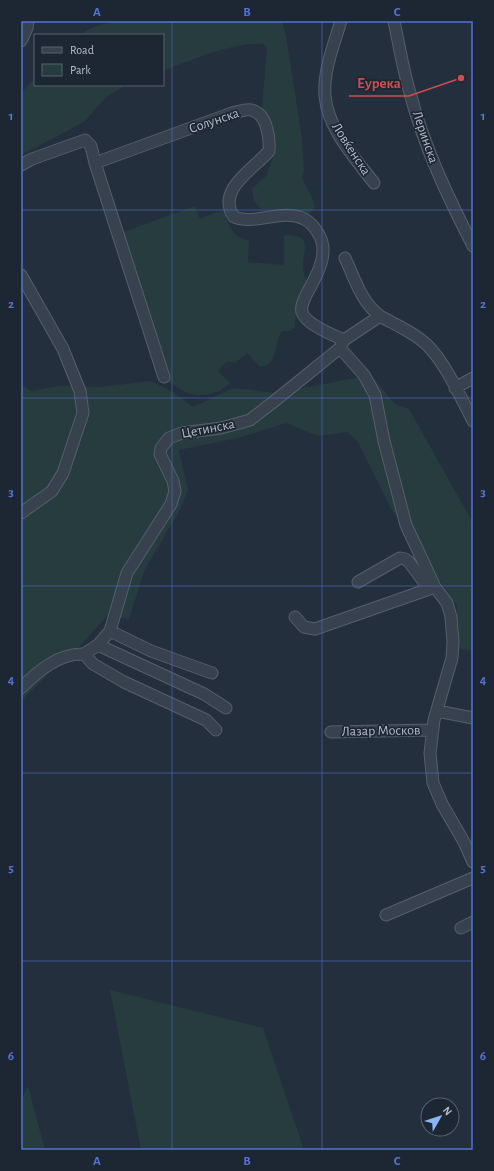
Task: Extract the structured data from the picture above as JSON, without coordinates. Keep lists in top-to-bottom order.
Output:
{
  "streets": {
    "street": [
      "Солунска",
      "Леринска",
      "Ловќенска",
      "Цетинска",
      "Лазар Москов"
    ]
  },
  "crossings": [
    ["Солунска", "Цетинска"]
  ],
  "places": ["Еурека"],
  "legend": ["Road", "Park"],
  "north": "top right",
  "grid": {
    "columns": ["A", "B", "C"],
    "rows": [
      "1",
      "2",
      "3",
      "4",
      "5",
      "6"
    ]
  }
}
